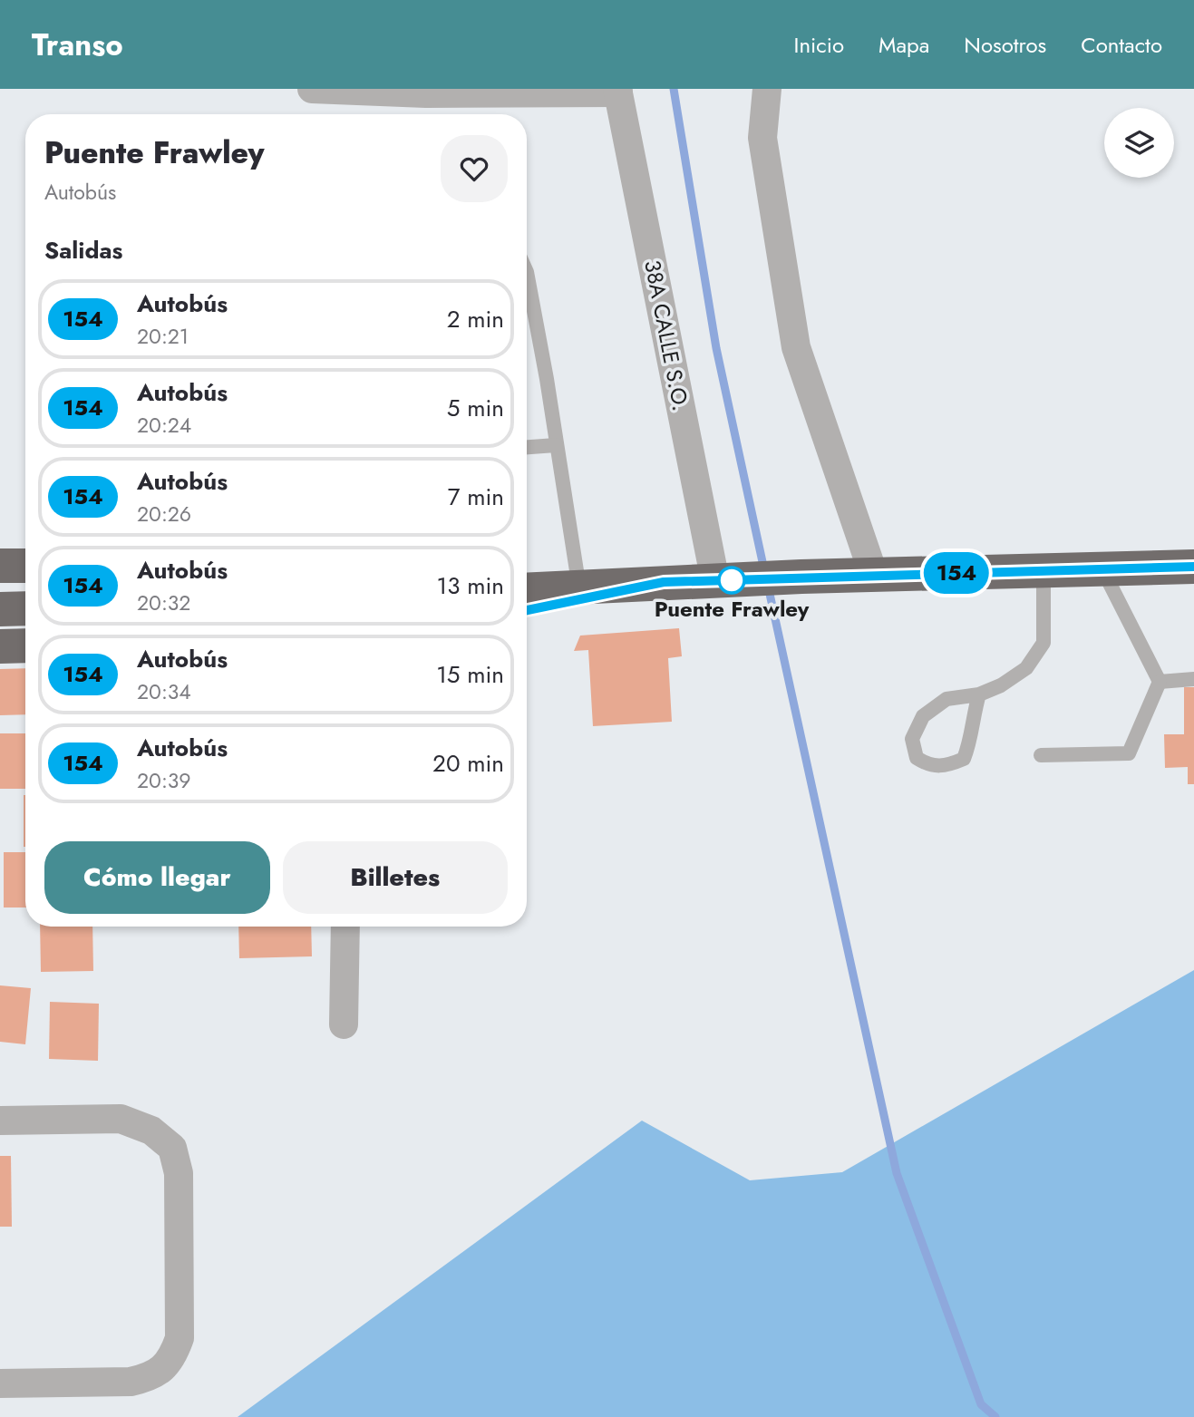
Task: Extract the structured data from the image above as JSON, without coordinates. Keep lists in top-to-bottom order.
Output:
{
  "streets": {
    "street": ["38A CALLE S.O."]
  },
  "places": ["Puente Frawley"],
  "lines": ["bus line 154"],
  "page": {
    "header": "Transo",
    "nav": [
      "Inicio",
      "Mapa",
      "Nosotros",
      "Contacto"
    ],
    "on_map": "154",
    "heading": [
      ["Puente Frawley", "Autobús"],
      "Salidas"
    ],
    "list": [
      {
        "mark": "154",
        "name": "Autobús",
        "note": "20:21",
        "value": "2 min"
      },
      {
        "mark": "154",
        "name": "Autobús",
        "note": "20:24",
        "value": "5 min"
      },
      {
        "mark": "154",
        "name": "Autobús",
        "note": "20:26",
        "value": "7 min"
      },
      {
        "mark": "154",
        "name": "Autobús",
        "note": "20:32",
        "value": "13 min"
      },
      {
        "mark": "154",
        "name": "Autobús",
        "note": "20:34",
        "value": "15 min"
      },
      {
        "mark": "154",
        "name": "Autobús",
        "note": "20:39",
        "value": "20 min"
      }
    ],
    "buttons": ["Cómo llegar", "Billetes"]
  }
}
